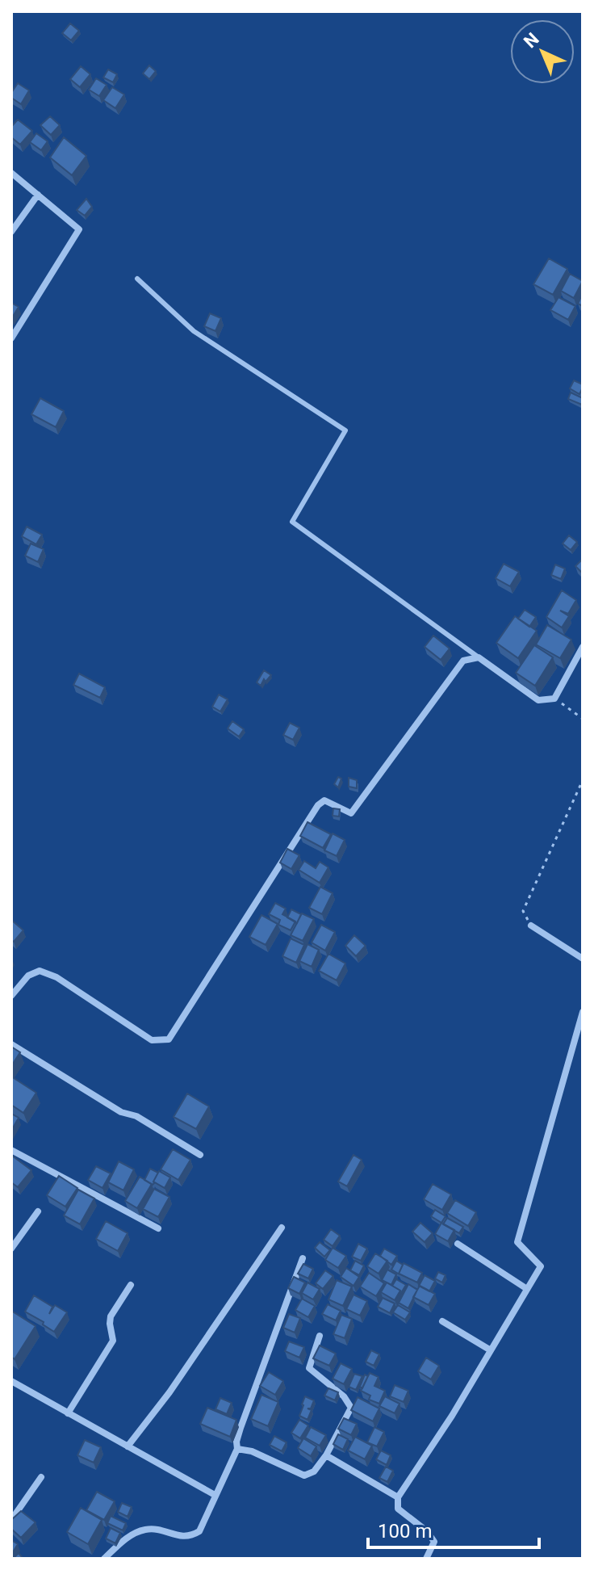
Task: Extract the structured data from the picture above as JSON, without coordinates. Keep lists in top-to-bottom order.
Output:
{
  "scale_bar": "100 m",
  "north": "top left"
}
